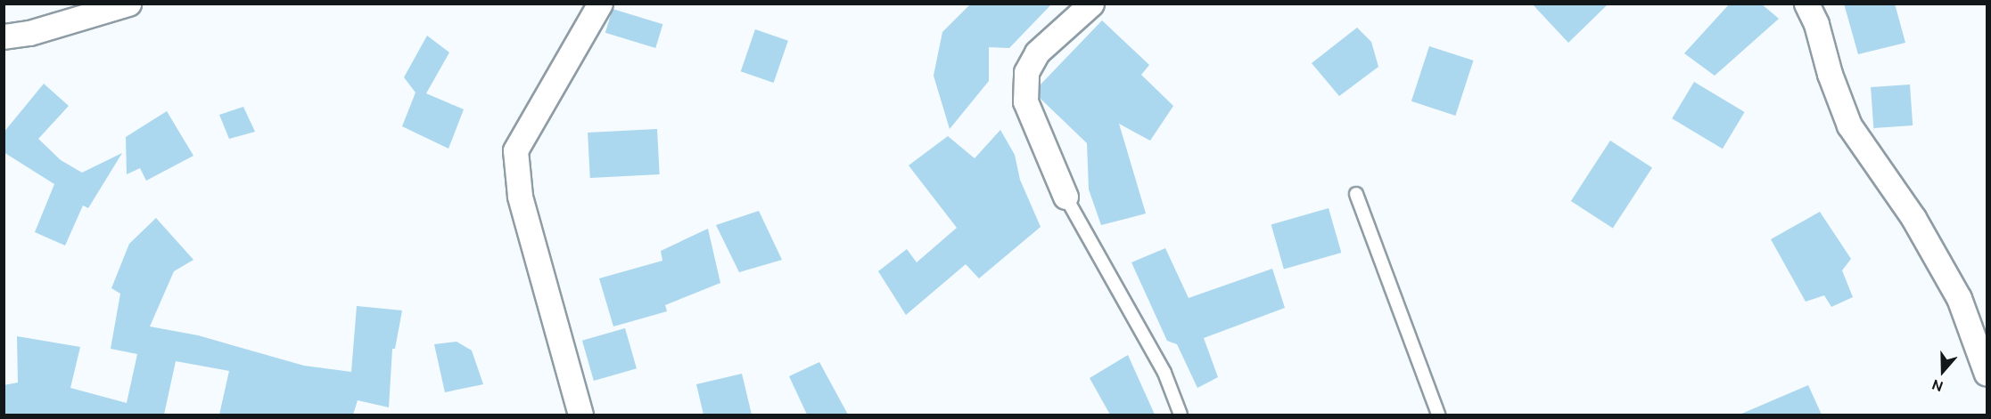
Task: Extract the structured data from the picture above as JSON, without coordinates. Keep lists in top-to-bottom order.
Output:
{
  "north": "bottom"
}
